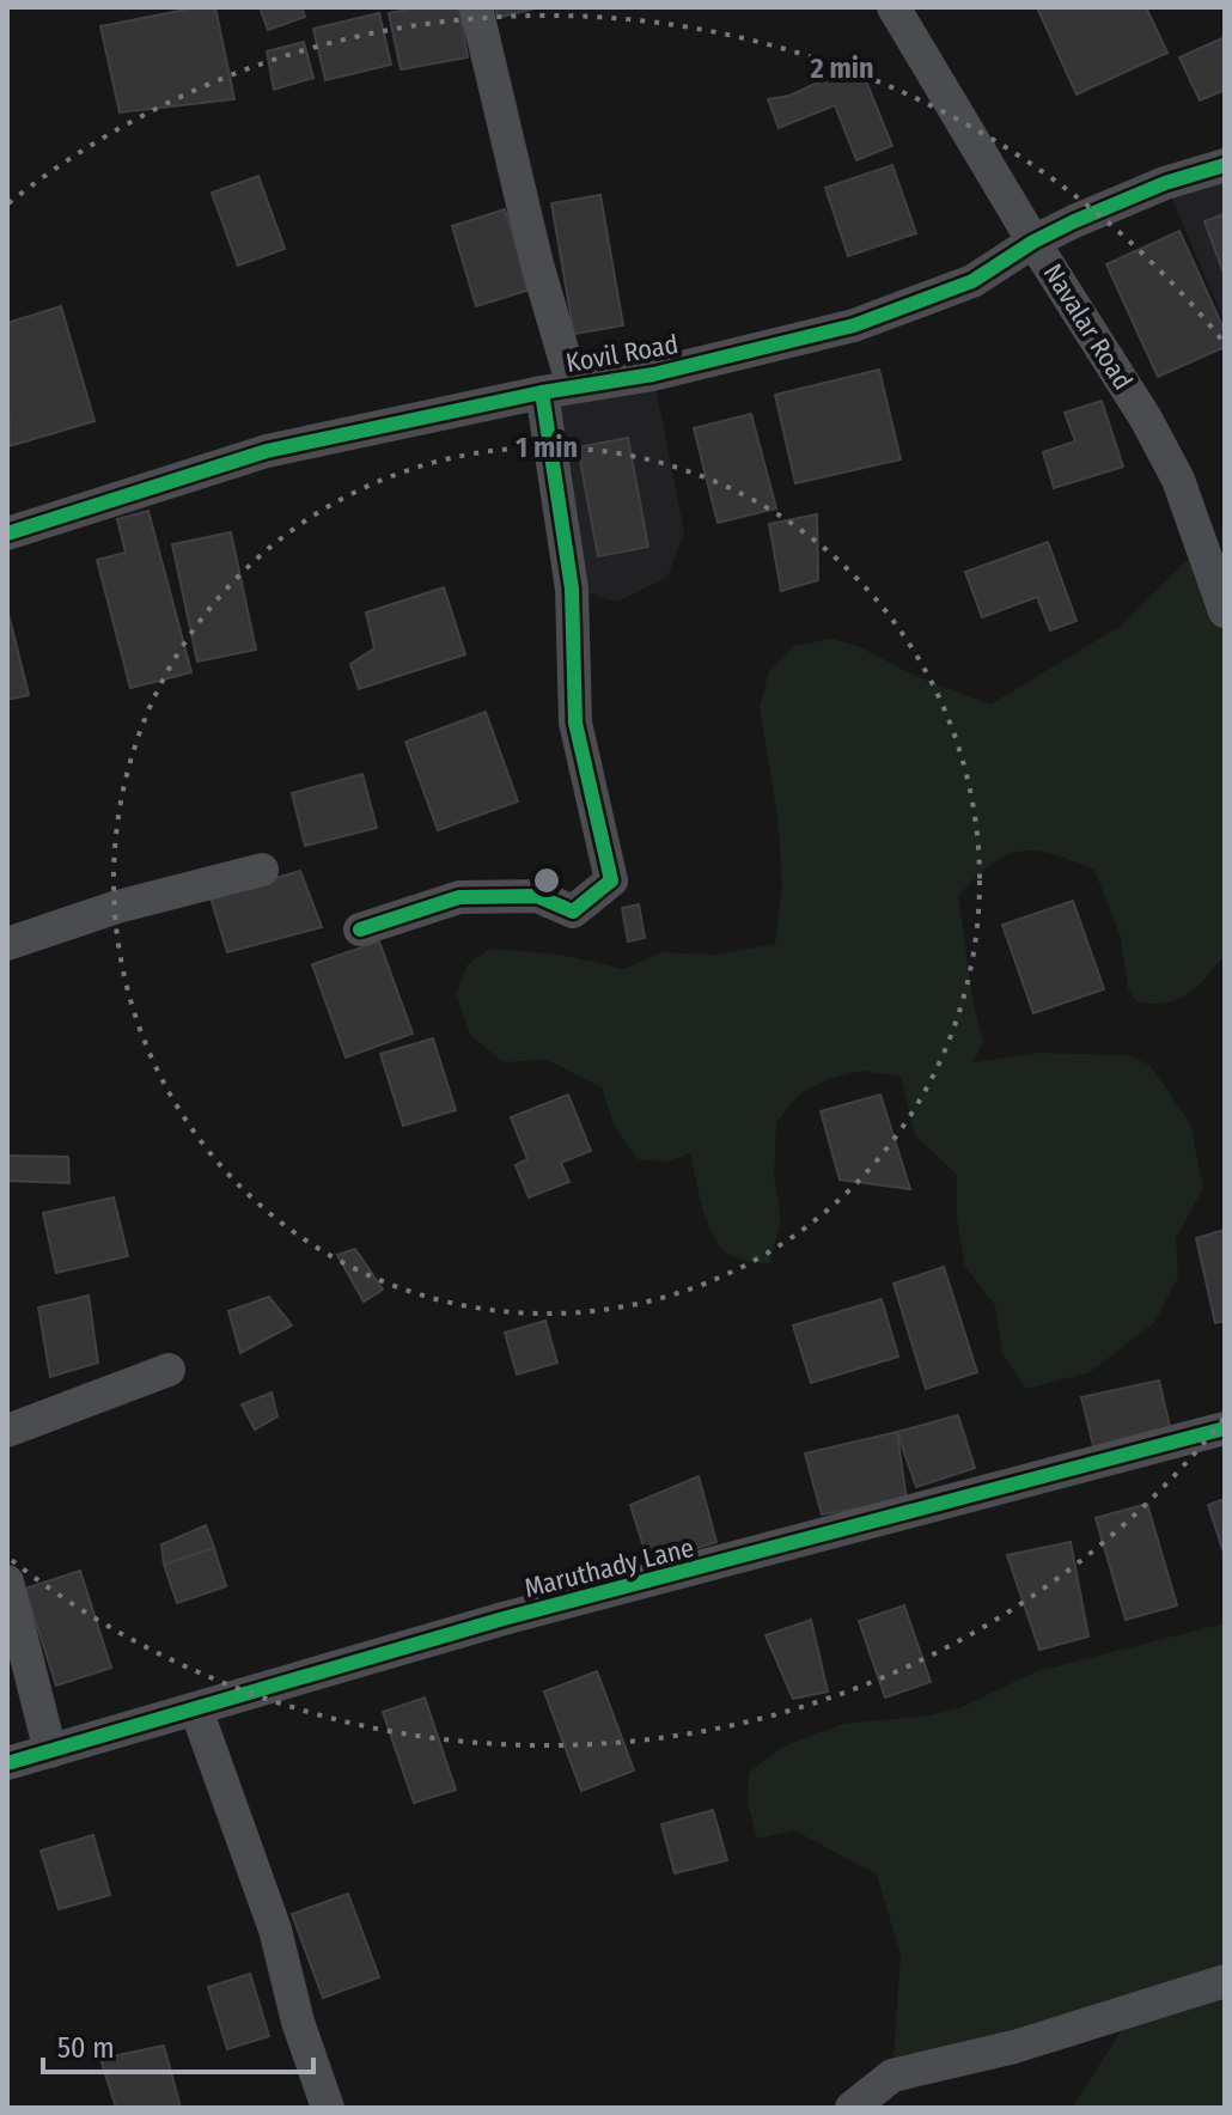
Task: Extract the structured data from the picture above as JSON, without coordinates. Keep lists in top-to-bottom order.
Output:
{
  "streets": {
    "street": ["Navalar Road", "Kovil Road", "Maruthady Lane"]
  },
  "crossings": [
    ["Navalar Road", "Kovil Road"]
  ],
  "scale_bar": "50 m",
  "rings": ["2 min", "1 min"]
}
